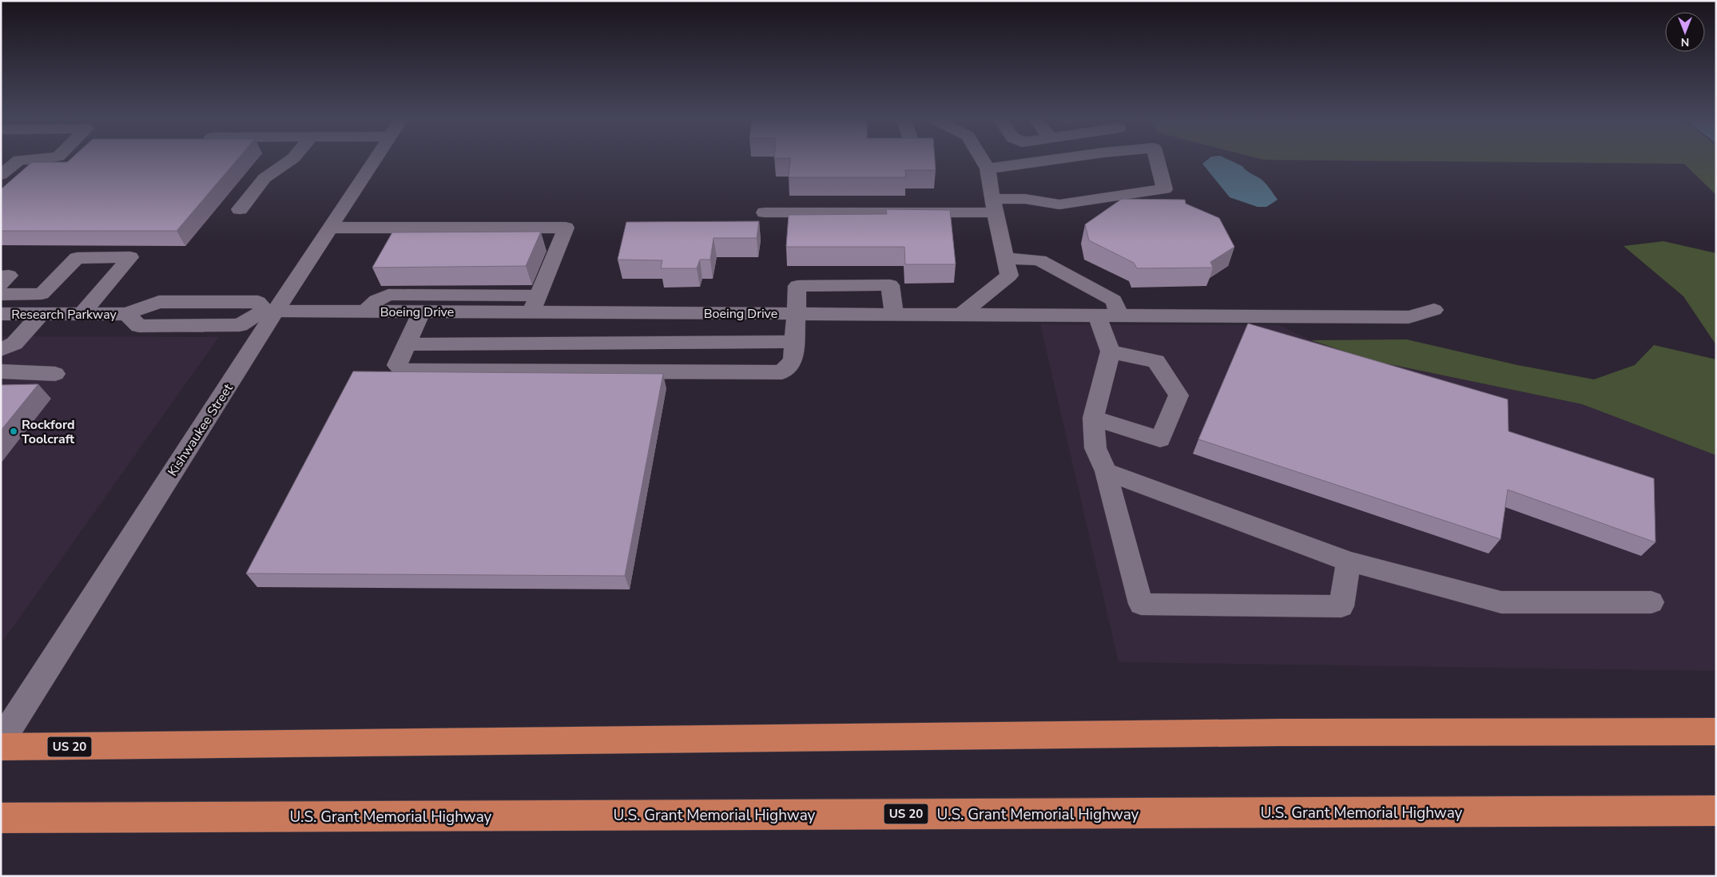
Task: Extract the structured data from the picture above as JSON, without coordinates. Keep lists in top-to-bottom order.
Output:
{
  "streets": {
    "highway": ["US 20", "U.S. Grant Memorial Highway"],
    "street": ["Boeing Drive", "Research Parkway", "Kishwaukee Street"]
  },
  "crossings": [
    ["Boeing Drive", "Research Parkway"],
    ["Boeing Drive", "Kishwaukee Street"],
    ["Research Parkway", "Kishwaukee Street"]
  ],
  "places": ["Rockford Toolcraft"],
  "north": "bottom"
}
